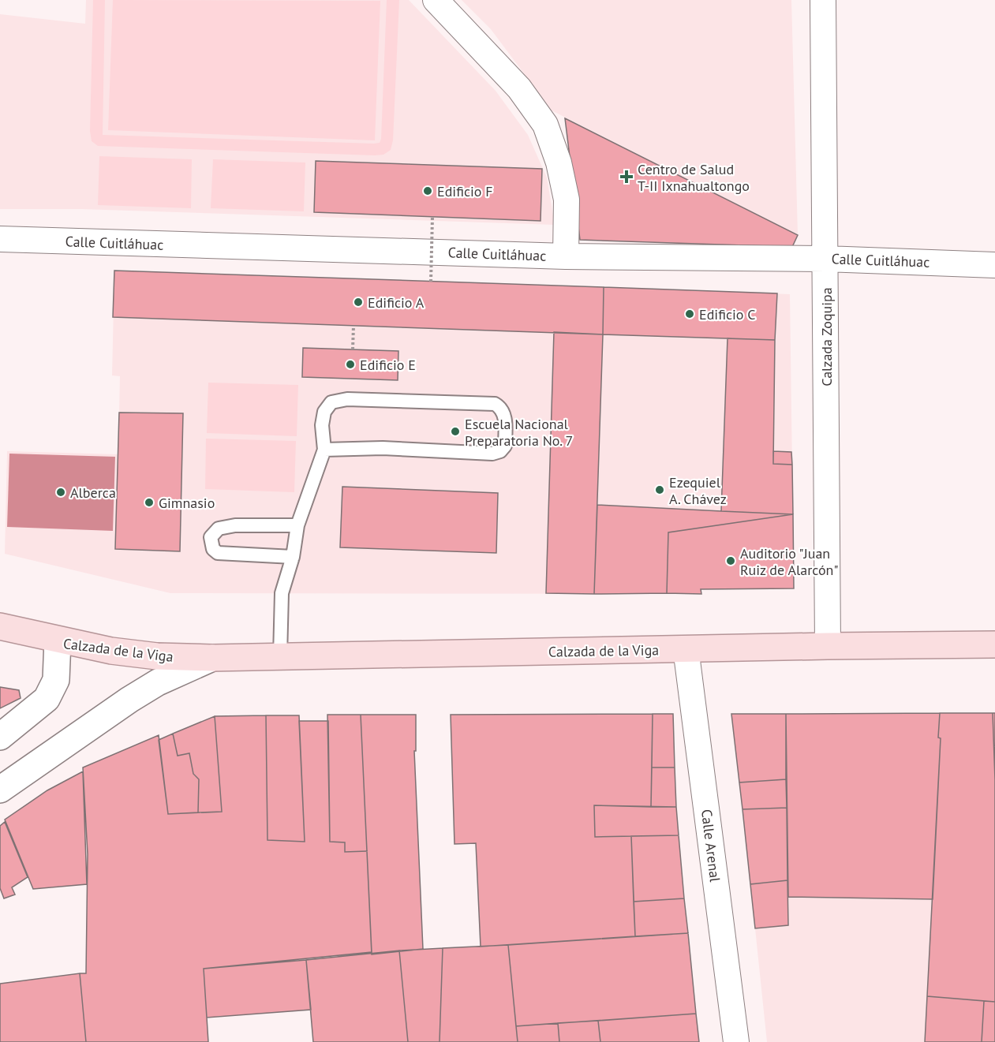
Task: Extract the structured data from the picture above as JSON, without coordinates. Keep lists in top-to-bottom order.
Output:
{
  "streets": {
    "main road": ["Calzada de la Viga"],
    "street": ["Calle Cuitláhuac", "Calzada Zoquipa", "Calle Arenal"]
  },
  "crossings": [
    ["Calle Cuitláhuac", "Calzada Zoquipa"],
    ["Calzada Zoquipa", "Calzada de la Viga"],
    ["Calzada de la Viga", "Calle Arenal"]
  ],
  "places": {
    "health": ["Centro de Salud T-II Ixnahualtongo"],
    "other": [
      "Edificio F",
      "Edificio A",
      "Edificio C",
      "Edificio E",
      "Escuela Nacional Preparatoria No. 7",
      "Ezequiel A. Chávez",
      "Alberca",
      "Gimnasio",
      "Auditorio \"Juan Ruiz de Alarcón\""
    ]
  }
}
